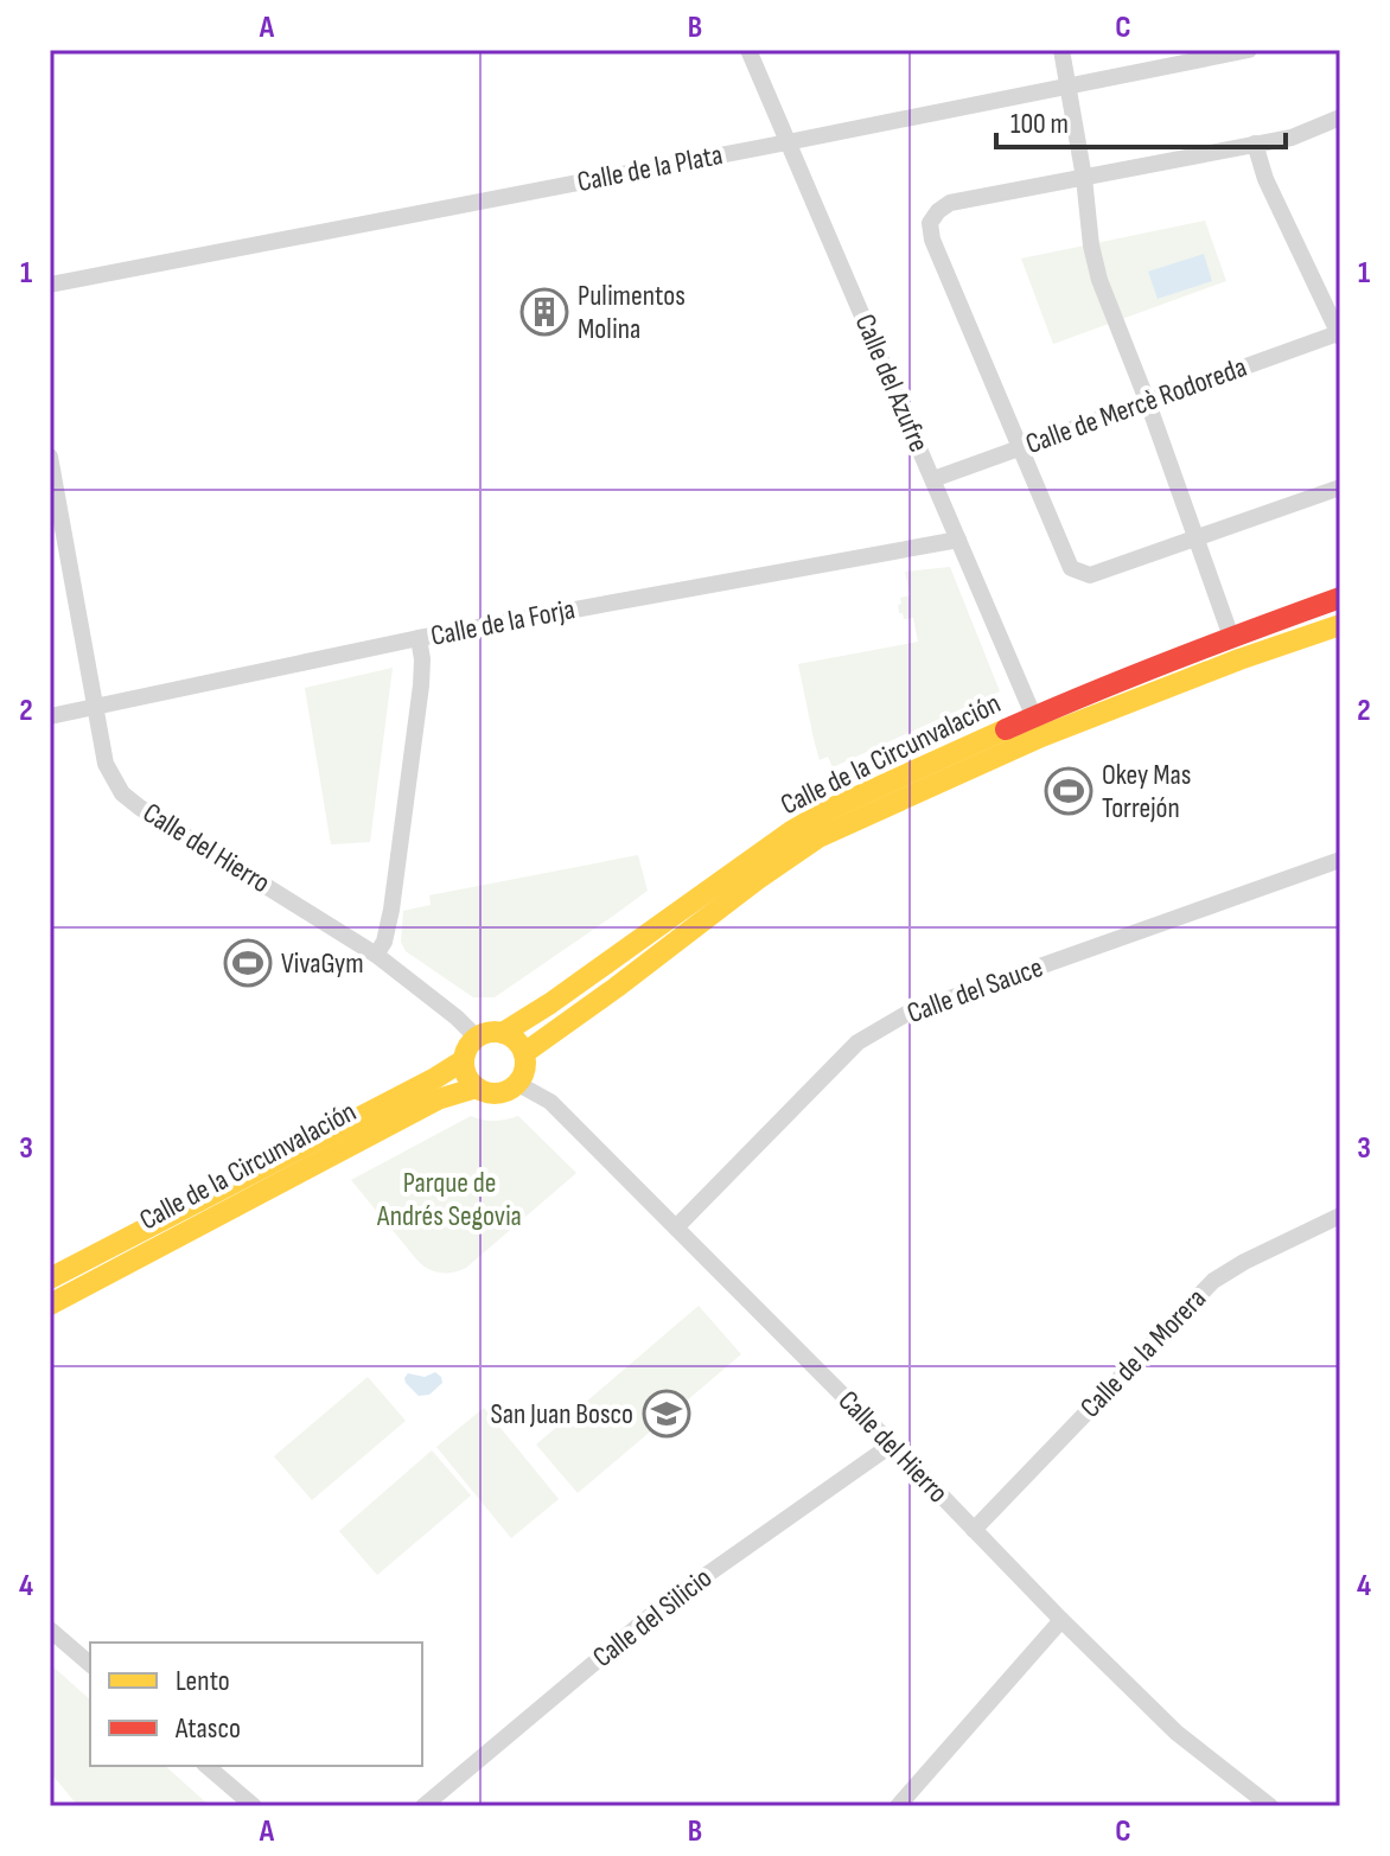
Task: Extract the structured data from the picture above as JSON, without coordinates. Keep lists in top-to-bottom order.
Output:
{
  "streets": {
    "street": [
      "Calle de la Plata",
      "Calle del Azufre",
      "Calle de Mercè Rodoreda",
      "Calle de la Forja",
      "Calle de la Circunvalación",
      "Calle del Hierro",
      "Calle del Sauce",
      "Calle de la Morera",
      "Calle del Silicio"
    ]
  },
  "crossings": [
    ["Calle de la Plata", "Calle del Azufre"],
    ["Calle del Azufre", "Calle de Mercè Rodoreda"],
    ["Calle del Azufre", "Calle de la Forja"],
    ["Calle del Azufre", "Calle de la Circunvalación"],
    ["Calle de la Forja", "Calle del Hierro"],
    ["Calle de la Circunvalación", "Calle del Hierro"],
    ["Calle del Hierro", "Calle del Sauce"],
    ["Calle del Hierro", "Calle de la Morera"],
    ["Calle del Hierro", "Calle del Silicio"]
  ],
  "parks": ["Parque de Andrés Segovia"],
  "places": {
    "building": ["Pulimentos Molina"],
    "sports": ["Okey Mas Torrejón", "VivaGym"],
    "school or university": ["San Juan Bosco"]
  },
  "legend": ["Lento", "Atasco"],
  "scale_bar": "100 m",
  "grid": {
    "columns": ["A", "B", "C"],
    "rows": [
      "1",
      "2",
      "3",
      "4"
    ]
  }
}
